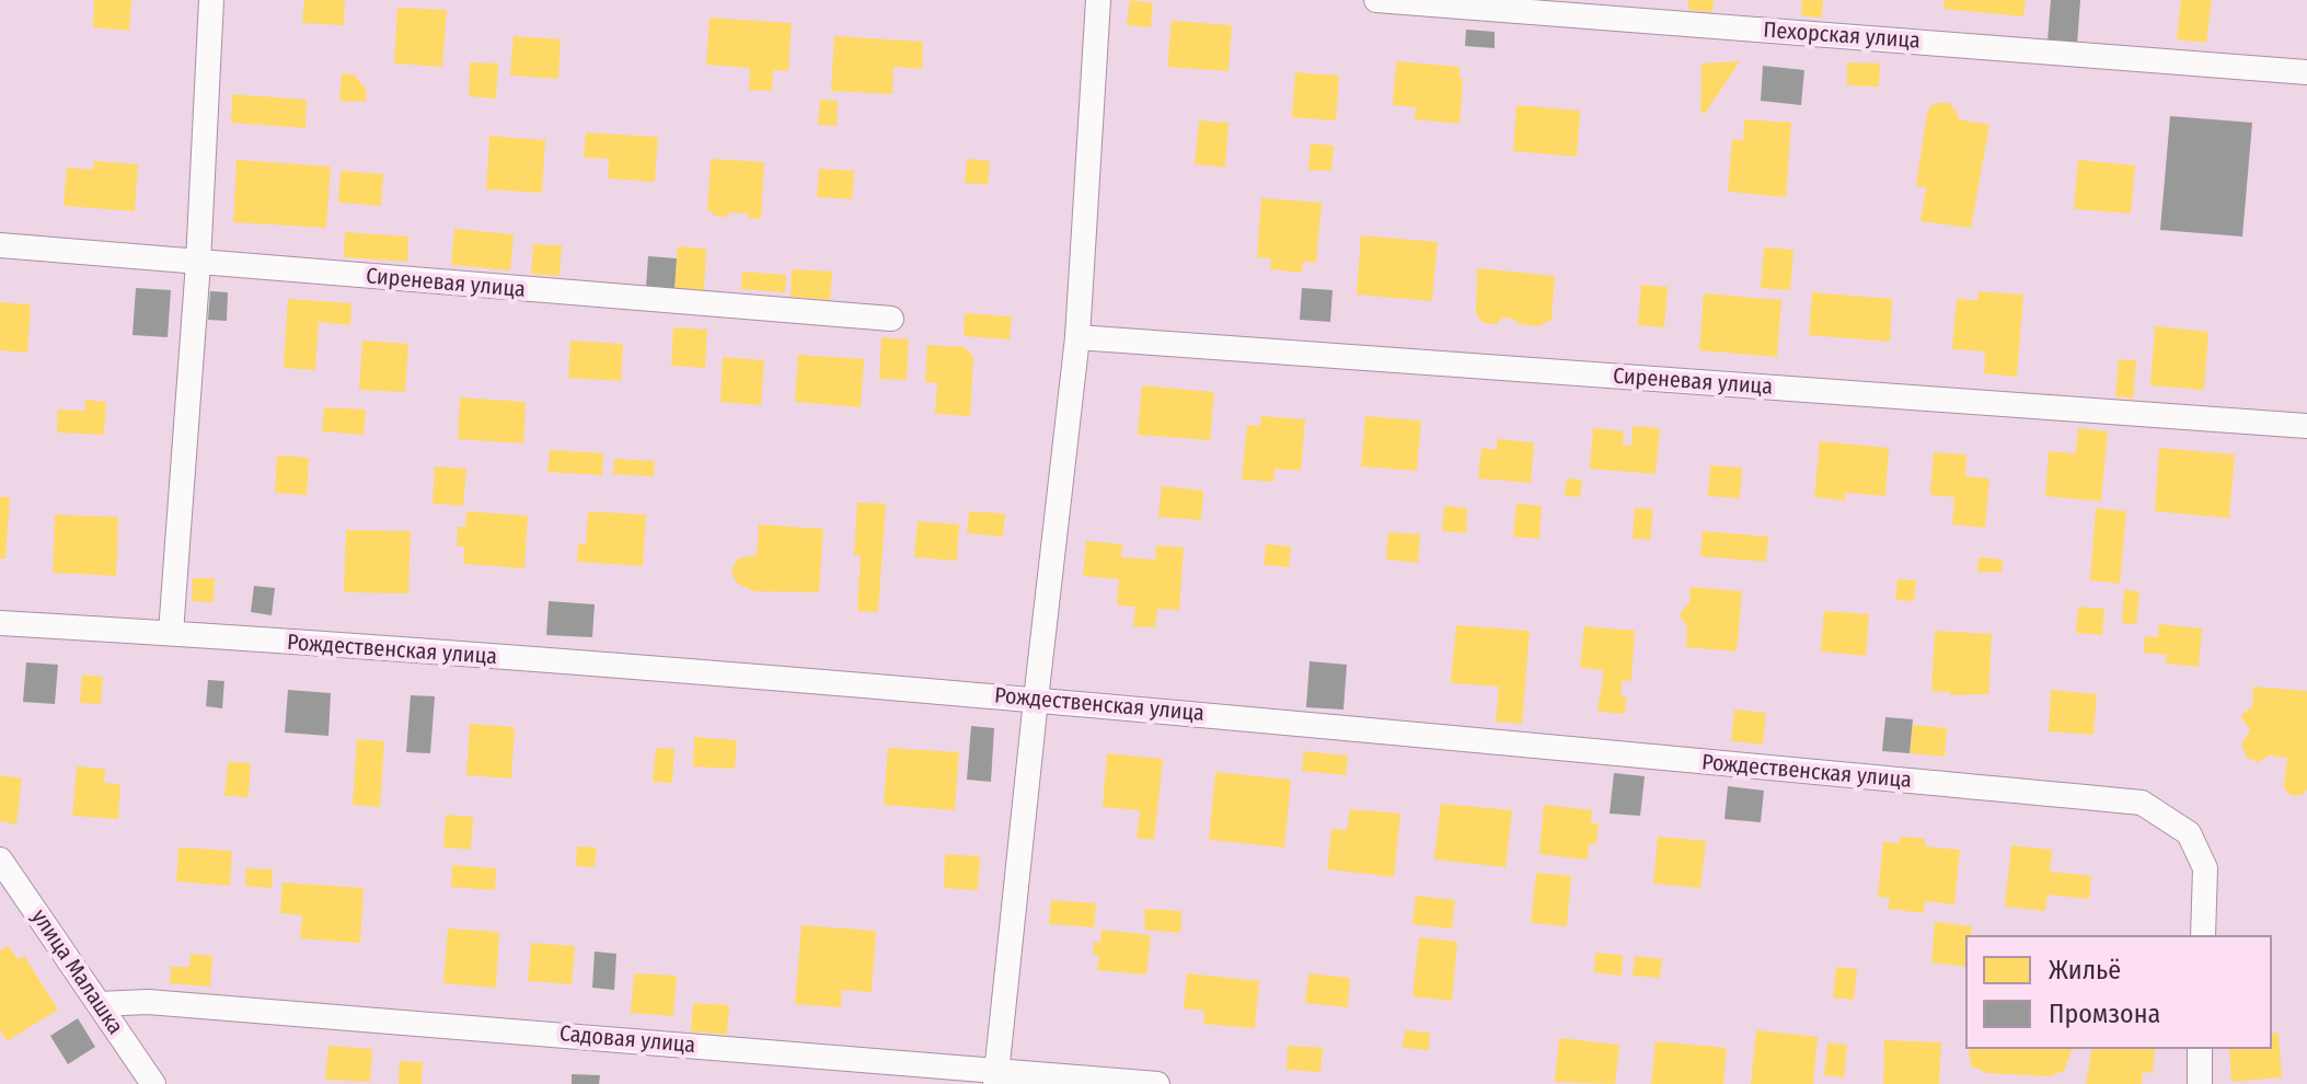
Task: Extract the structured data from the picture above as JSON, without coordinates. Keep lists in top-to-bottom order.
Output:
{
  "streets": {
    "street": [
      "Пехорская улица",
      "Сиреневая улица",
      "Рождественская улица",
      "улица Малашка",
      "Садовая улица"
    ]
  },
  "crossings": [
    ["улица Малашка", "Садовая улица"]
  ],
  "legend": ["Жильё", "Промзона"]
}
